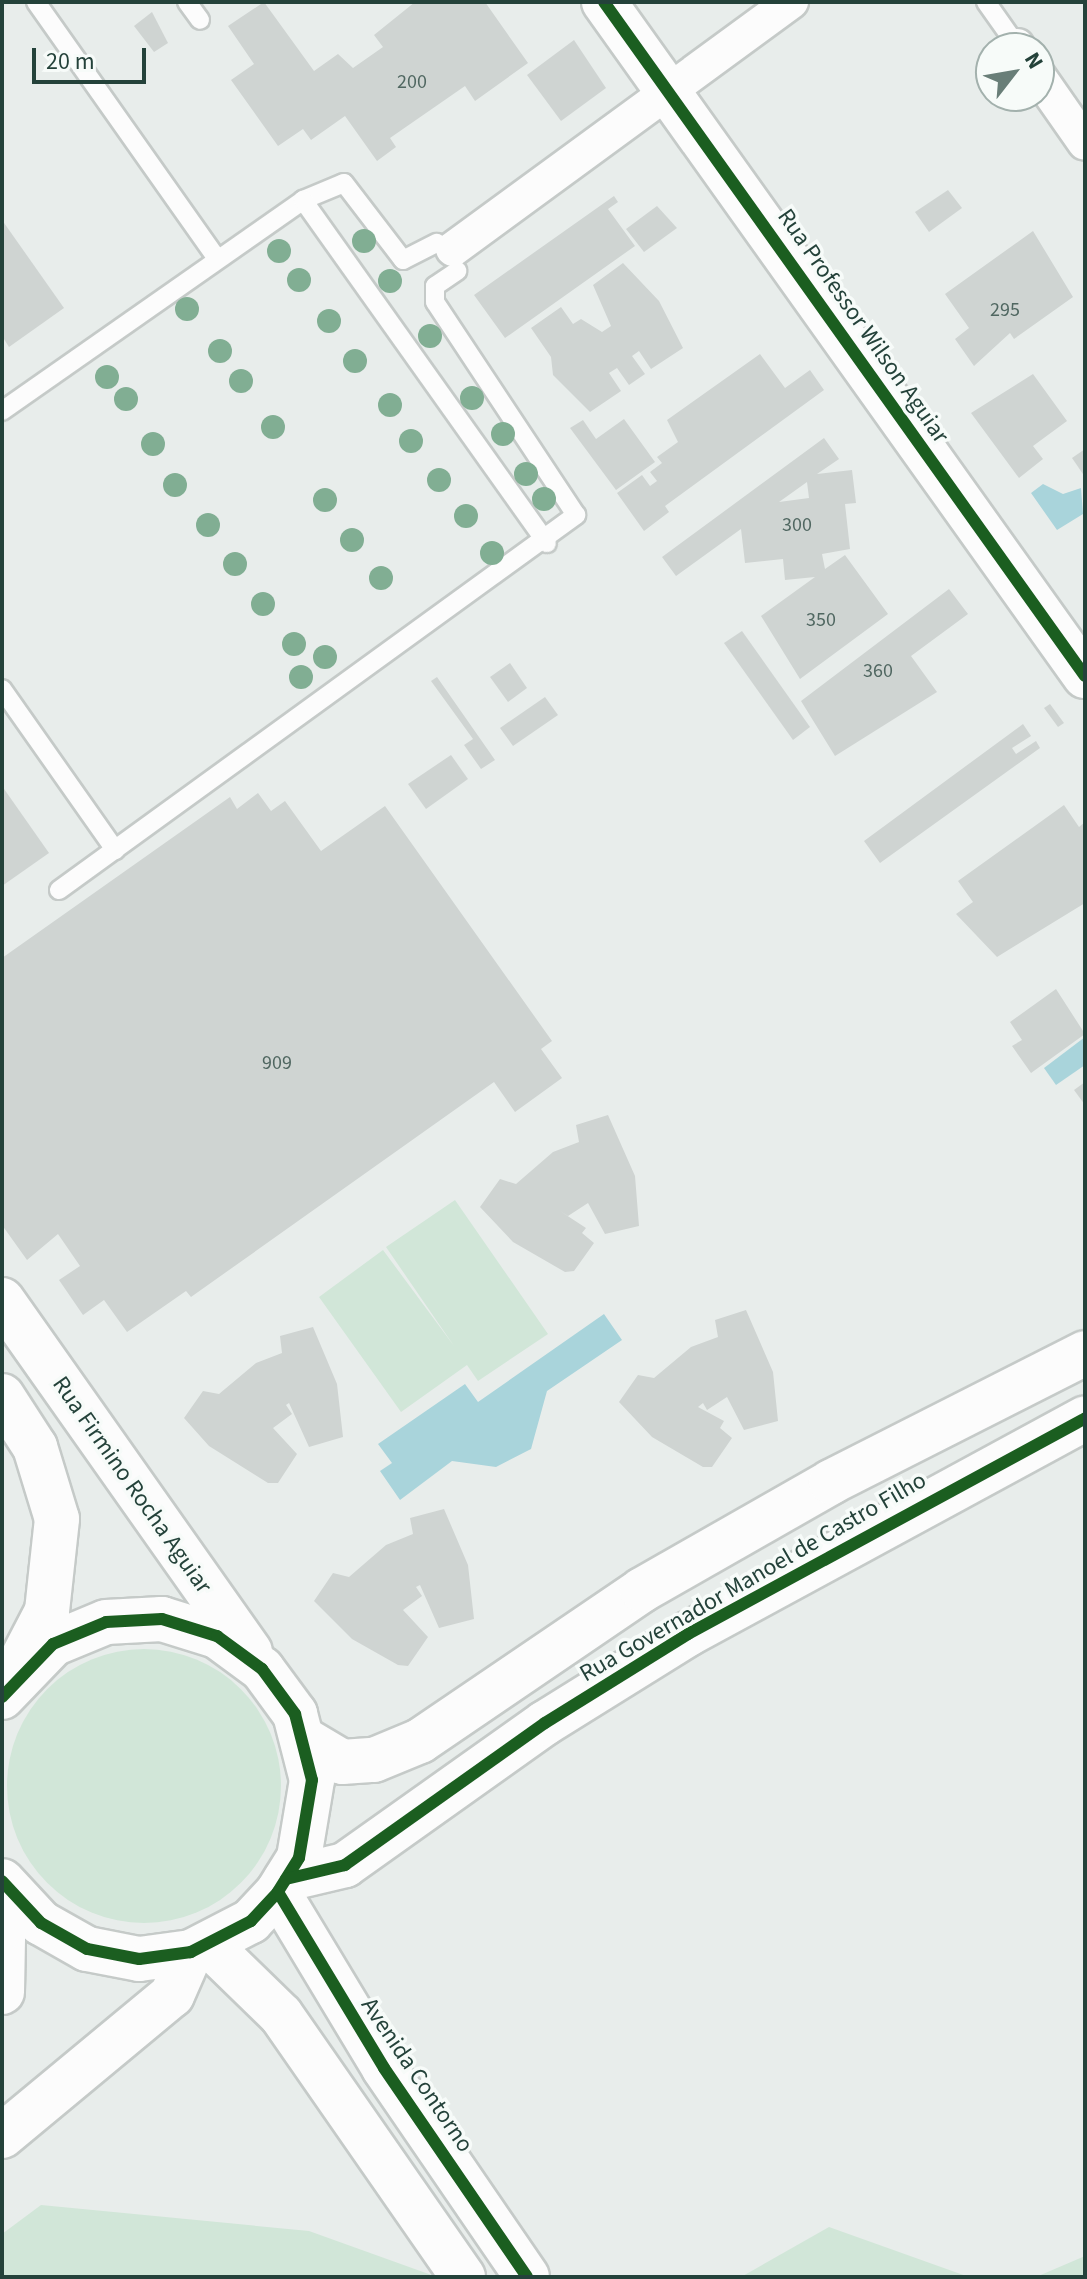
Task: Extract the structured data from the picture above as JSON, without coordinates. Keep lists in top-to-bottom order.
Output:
{
  "streets": {
    "street": [
      "Rua Professor Wilson Aguiar",
      "Rua Firmino Rocha Aguiar",
      "Rua Governador Manoel de Castro Filho",
      "Avenida Contorno"
    ]
  },
  "crossings": [
    ["Rua Firmino Rocha Aguiar", "Rua Governador Manoel de Castro Filho"],
    ["Rua Governador Manoel de Castro Filho", "Avenida Contorno"]
  ],
  "house_numbers": [
    "200",
    "295",
    "300",
    "350",
    "360",
    "909"
  ],
  "scale_bar": "20 m",
  "north": "top right"
}
